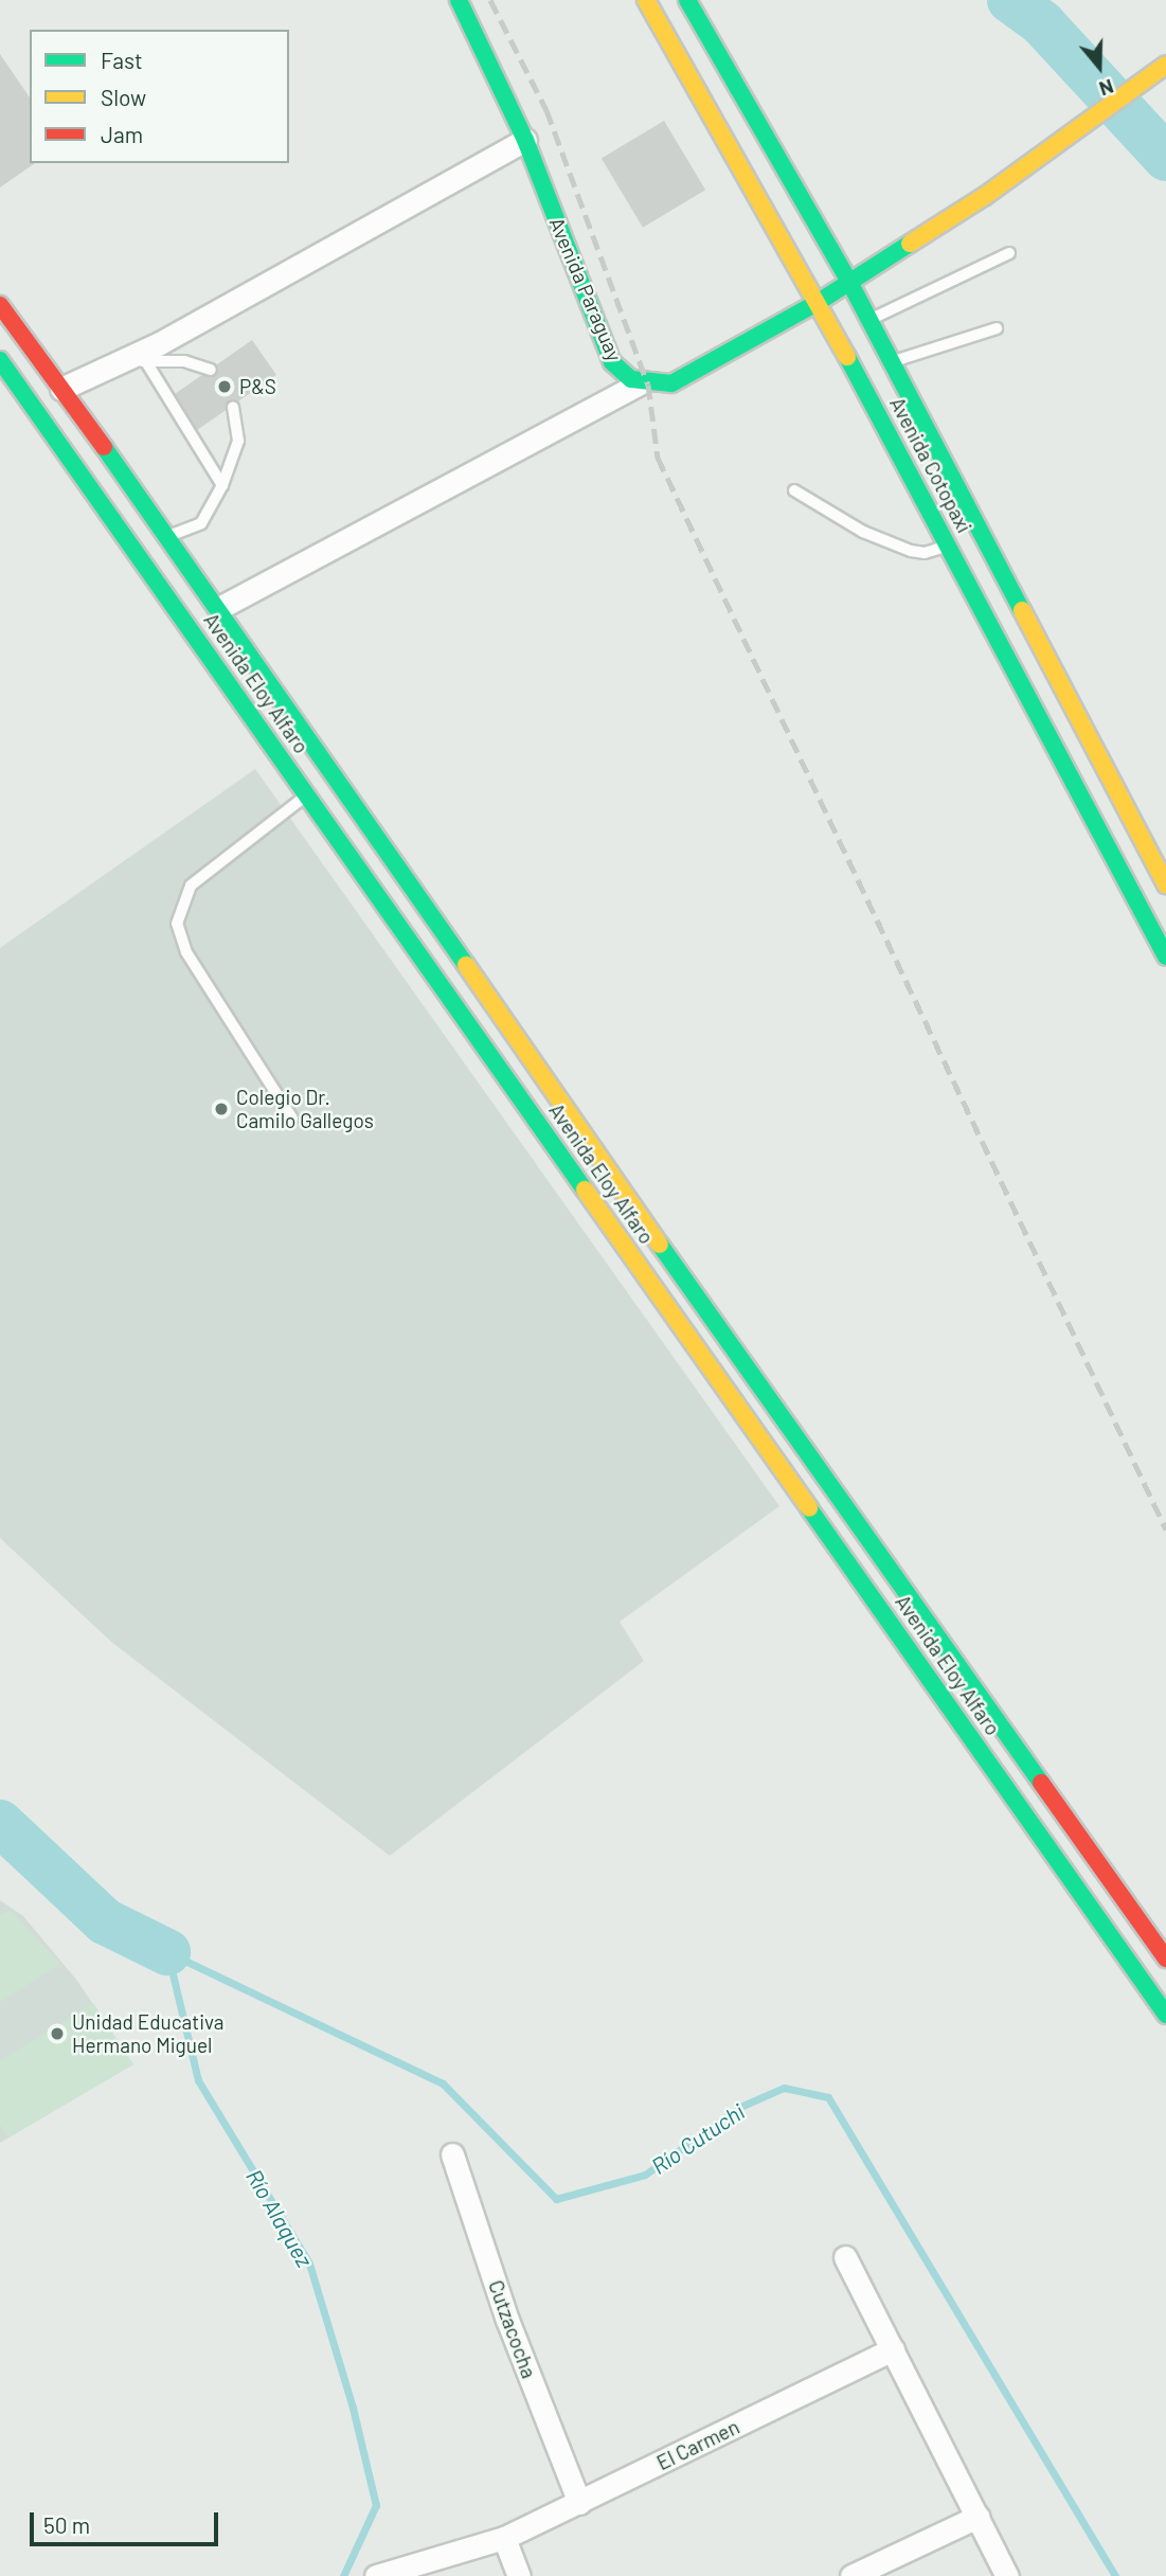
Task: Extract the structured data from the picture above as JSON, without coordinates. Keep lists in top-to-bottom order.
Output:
{
  "streets": {
    "main road": ["Avenida Paraguay", "Avenida Cotopaxi", "Avenida Eloy Alfaro"],
    "street": ["Cutzacocha", "El Carmen"]
  },
  "crossings": [
    ["Cutzacocha", "El Carmen"]
  ],
  "water": ["Río Cutuchi", "Río Alaquez"],
  "places": ["P&S", "Colegio Dr. Camilo Gallegos", "Unidad Educativa Hermano Miguel"],
  "legend": ["Fast", "Slow", "Jam"],
  "scale_bar": "50 m",
  "north": "bottom"
}
